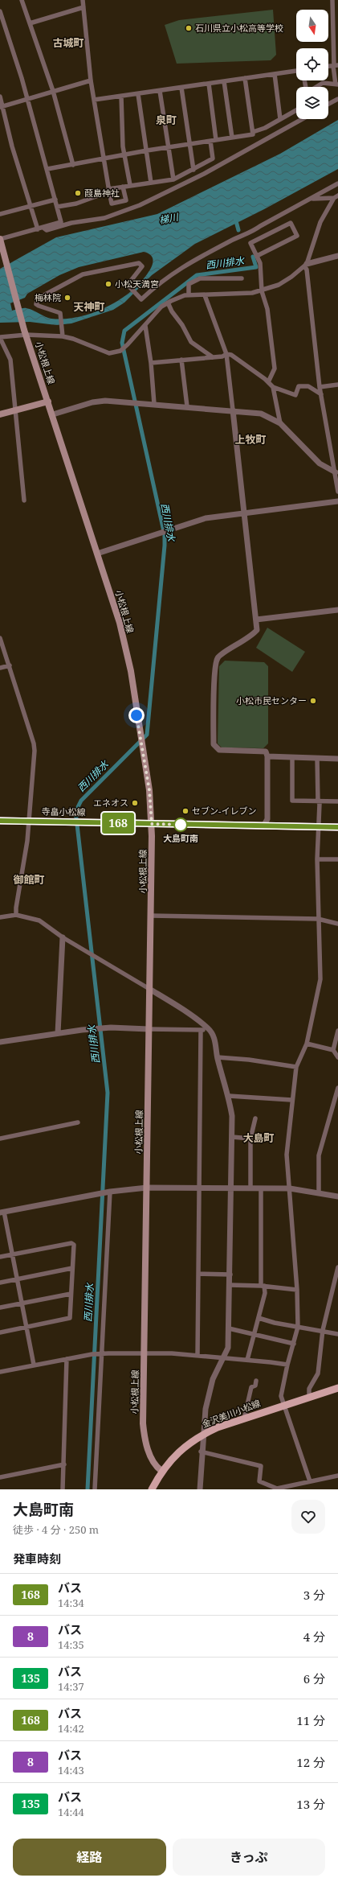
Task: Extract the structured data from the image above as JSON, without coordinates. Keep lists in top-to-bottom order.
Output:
{
  "streets": {
    "main road": ["小松根上線", "寺畠小松線", "金沢美川小松線"]
  },
  "crossings": [
    ["小松根上線", "寺畠小松線"],
    ["小松根上線", "金沢美川小松線"]
  ],
  "districts": [
    "古城町",
    "泉町",
    "天神町",
    "上牧町",
    "御館町",
    "大島町"
  ],
  "water": ["梯川", "西川排水"],
  "places": [
    "石川県立小松高等学校",
    "葭島神社",
    "小松天満宮",
    "梅林院",
    "小松市民センター",
    "エネオス",
    "セブン-イレブン",
    "大島町南"
  ],
  "lines": ["bus line 168"],
  "north": "bottom",
  "page": {
    "on_map": "168",
    "heading": [
      ["大島町南", "徒歩 · 4 分 · 250 m"],
      "発車時刻"
    ],
    "list": [
      {
        "mark": "168",
        "name": "バス",
        "note": "14:34",
        "value": "3 分"
      },
      {
        "mark": "8",
        "name": "バス",
        "note": "14:35",
        "value": "4 分"
      },
      {
        "mark": "135",
        "name": "バス",
        "note": "14:37",
        "value": "6 分"
      },
      {
        "mark": "168",
        "name": "バス",
        "note": "14:42",
        "value": "11 分"
      },
      {
        "mark": "8",
        "name": "バス",
        "note": "14:43",
        "value": "12 分"
      },
      {
        "mark": "135",
        "name": "バス",
        "note": "14:44",
        "value": "13 分"
      }
    ],
    "buttons": ["経路", "きっぷ"]
  }
}
